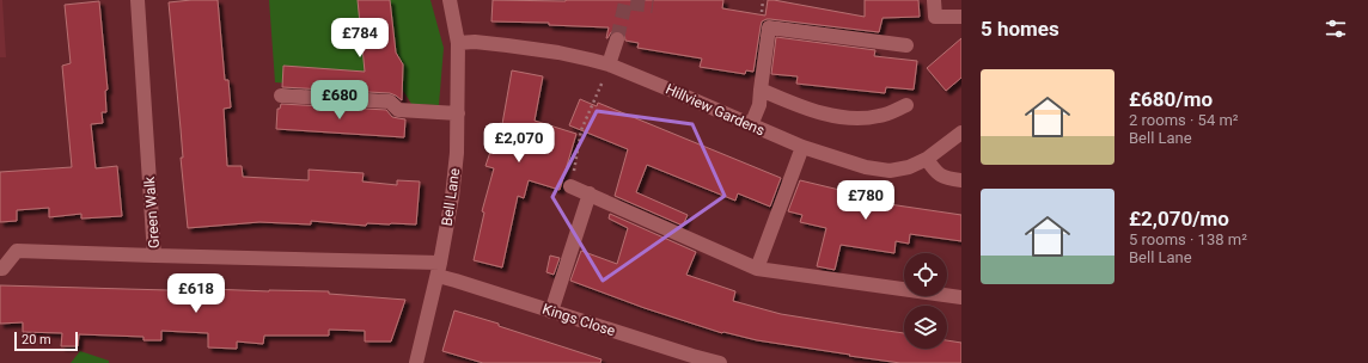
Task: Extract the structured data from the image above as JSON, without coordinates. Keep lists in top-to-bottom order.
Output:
{
  "streets": {
    "street": [
      "Hillview Gardens",
      "Bell Lane",
      "Green Walk",
      "Kings Close"
    ]
  },
  "crossings": [
    ["Hillview Gardens", "Bell Lane"],
    ["Bell Lane", "Green Walk"],
    ["Bell Lane", "Kings Close"],
    ["Green Walk", "Kings Close"]
  ],
  "scale_bar": "20 m",
  "page": {
    "heading": "5 homes",
    "price": [
      "£784",
      "£680",
      "£2,070",
      "£780",
      "£618"
    ],
    "list": [
      {
        "name": "£680/mo",
        "note": "2 rooms · 54 m² · Bell Lane"
      },
      {
        "name": "£2,070/mo",
        "note": "5 rooms · 138 m² · Bell Lane"
      }
    ],
    "scale": "20 m"
  }
}
